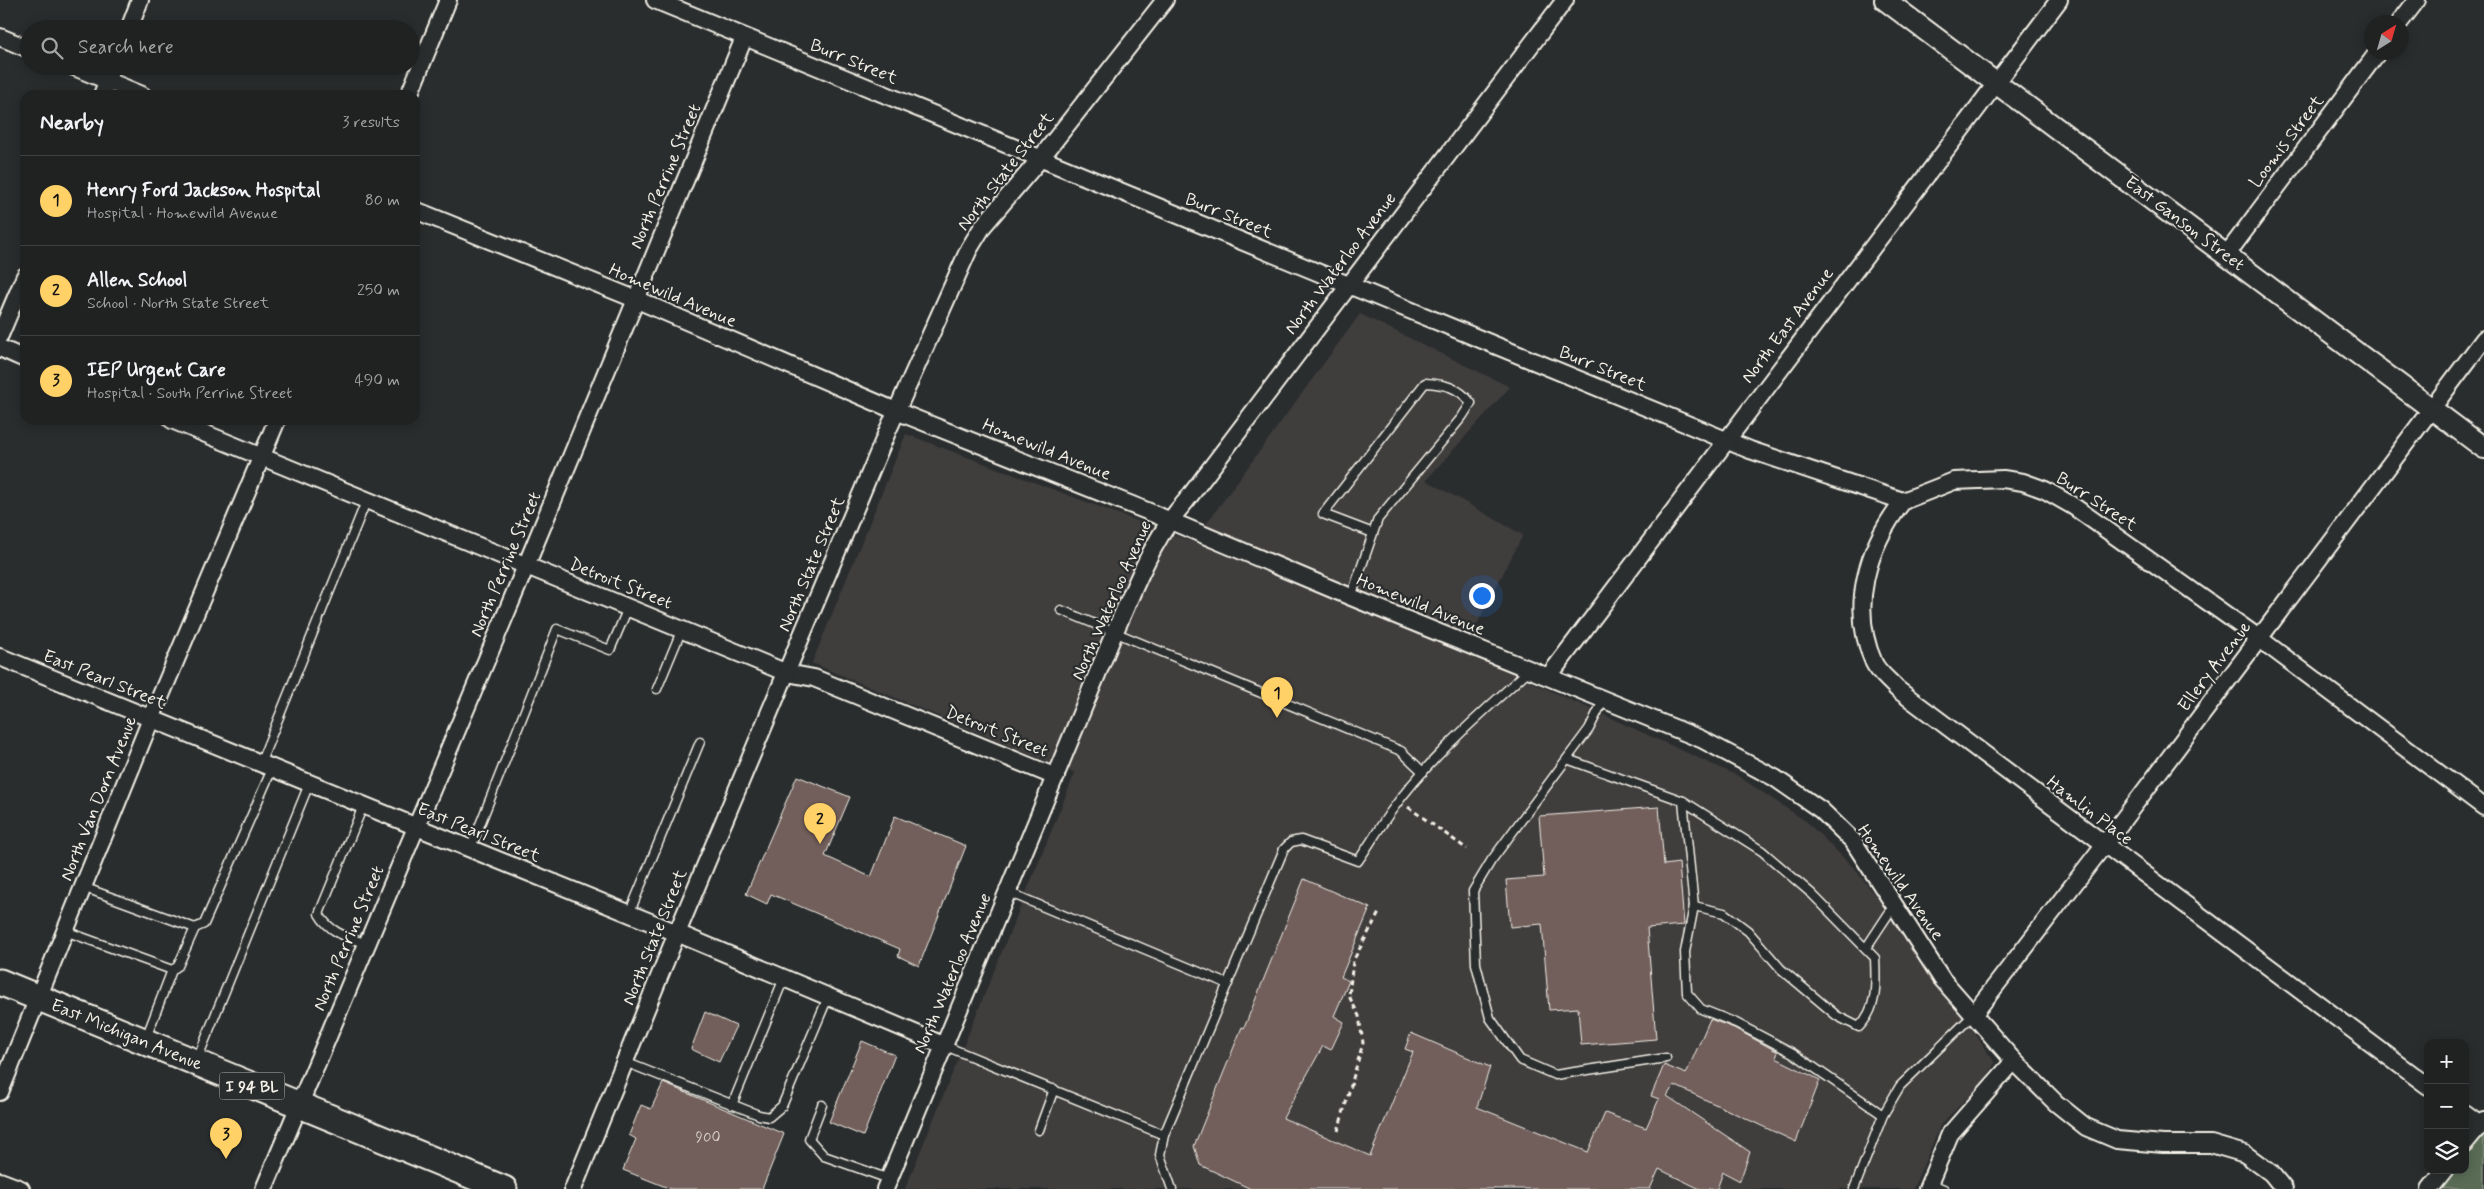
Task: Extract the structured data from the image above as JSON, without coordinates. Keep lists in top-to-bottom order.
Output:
{
  "streets": {
    "main road": ["East Michigan Avenue", "I 94 BL"],
    "street": [
      "Burr Street",
      "Loomis Street",
      "North State Street",
      "North Perrine Street",
      "East Ganson Street",
      "North Waterloo Avenue",
      "Homewild Avenue",
      "North East Avenue",
      "Detroit Street",
      "Ellery Avenue",
      "East Pearl Street",
      "North Van Dorn Avenue",
      "Hamlin Place"
    ]
  },
  "crossings": [
    ["Burr Street", "North State Street"],
    ["Burr Street", "North Perrine Street"],
    ["Burr Street", "North Waterloo Avenue"],
    ["Burr Street", "North East Avenue"],
    ["Burr Street", "Ellery Avenue"],
    ["Burr Street", "Hamlin Place"],
    ["Loomis Street", "East Ganson Street"],
    ["North State Street", "Homewild Avenue"],
    ["North State Street", "Detroit Street"],
    ["North State Street", "East Pearl Street"],
    ["North Perrine Street", "Homewild Avenue"],
    ["North Perrine Street", "Detroit Street"],
    ["North Perrine Street", "East Pearl Street"],
    ["North Perrine Street", "East Michigan Avenue"],
    ["East Ganson Street", "North East Avenue"],
    ["East Ganson Street", "Ellery Avenue"],
    ["North Waterloo Avenue", "Homewild Avenue"],
    ["North Waterloo Avenue", "Detroit Street"],
    ["North Waterloo Avenue", "East Pearl Street"],
    ["Homewild Avenue", "North East Avenue"],
    ["Homewild Avenue", "Ellery Avenue"],
    ["Detroit Street", "North Van Dorn Avenue"],
    ["Ellery Avenue", "Hamlin Place"],
    ["East Pearl Street", "North Van Dorn Avenue"],
    ["North Van Dorn Avenue", "East Michigan Avenue"]
  ],
  "house_numbers": ["900"],
  "north": "top right",
  "page": {
    "search": "Search here",
    "heading": ["Nearby", "3 results"],
    "list": [
      {
        "mark": "1",
        "name": "Henry Ford Jackson Hospital",
        "note": "Hospital · Homewild Avenue",
        "value": "80 m"
      },
      {
        "mark": "2",
        "name": "Allen School",
        "note": "School · North State Street",
        "value": "250 m"
      },
      {
        "mark": "3",
        "name": "IEP Urgent Care",
        "note": "Hospital · South Perrine Street",
        "value": "490 m"
      }
    ],
    "pins": ["1", "2", "3"],
    "map_buttons": ["+", "−"]
  }
}
